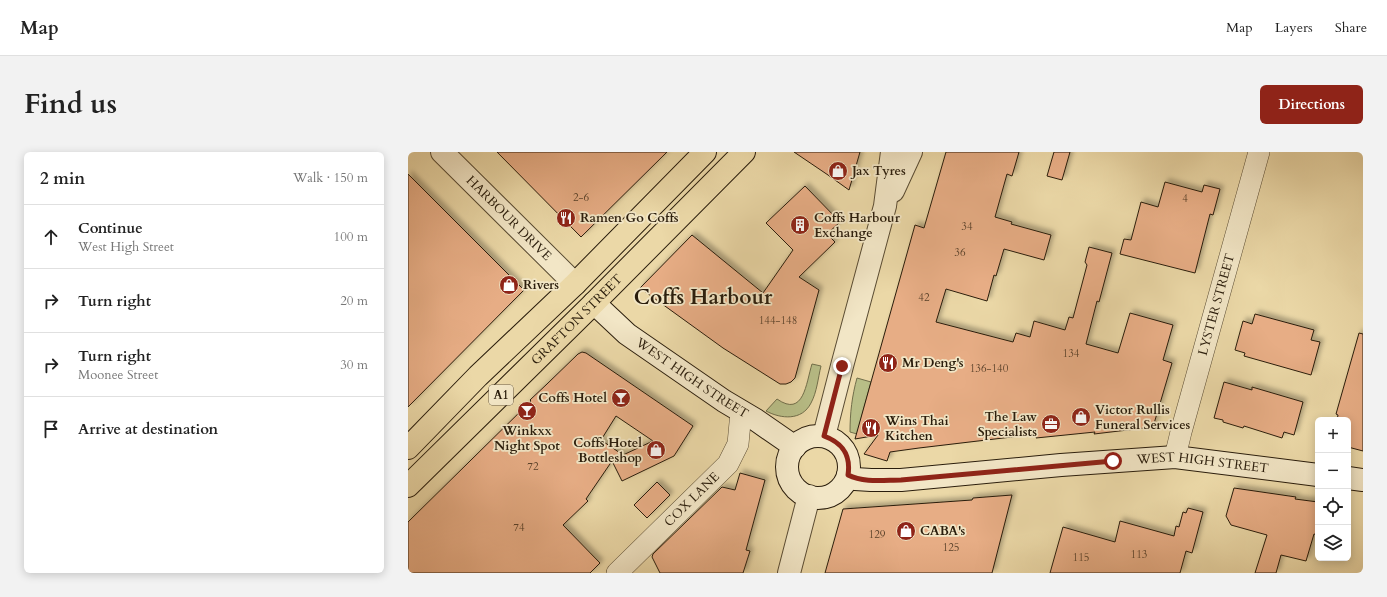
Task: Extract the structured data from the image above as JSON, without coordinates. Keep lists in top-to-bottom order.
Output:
{
  "streets": {
    "highway": ["GRAFTON STREET", "A1"],
    "main road": ["HARBOUR DRIVE", "WEST HIGH STREET"],
    "street": ["LYSTER STREET", "COX LANE"]
  },
  "crossings": [
    ["HARBOUR DRIVE", "GRAFTON STREET"],
    ["LYSTER STREET", "WEST HIGH STREET"],
    ["GRAFTON STREET", "WEST HIGH STREET"],
    ["WEST HIGH STREET", "COX LANE"]
  ],
  "districts": ["Coffs Harbour"],
  "places": {
    "shop": [
      "Jax Tyres",
      "Rivers",
      "Victor Rullis Funeral Services",
      "Coffs Hotel Bottleshop",
      "CABA's"
    ],
    "restaurant": ["Ramen Go Coffs", "Mr Deng's", "Wins Thai Kitchen"],
    "building": ["Coffs Harbour Exchange"],
    "bar": ["Coffs Hotel", "Winkxx Night Spot"],
    "office": ["The Law Specialists"]
  },
  "house_numbers": [
    "2-6",
    "4",
    "34",
    "36",
    "42",
    "144-148",
    "134",
    "136-140",
    "72",
    "74",
    "129",
    "125",
    "113",
    "115"
  ],
  "page": {
    "header": "Map",
    "nav": ["Map", "Layers", "Share"],
    "title": "Find us",
    "buttons": "Directions",
    "heading": ["2 min", "Walk · 150 m"],
    "list": [
      ["Continue", "West High Street", "100 m"],
      ["Turn right", "20 m"],
      ["Turn right", "Moonee Street", "30 m"],
      "Arrive at destination"
    ],
    "map_buttons": ["+", "−"]
  }
}
